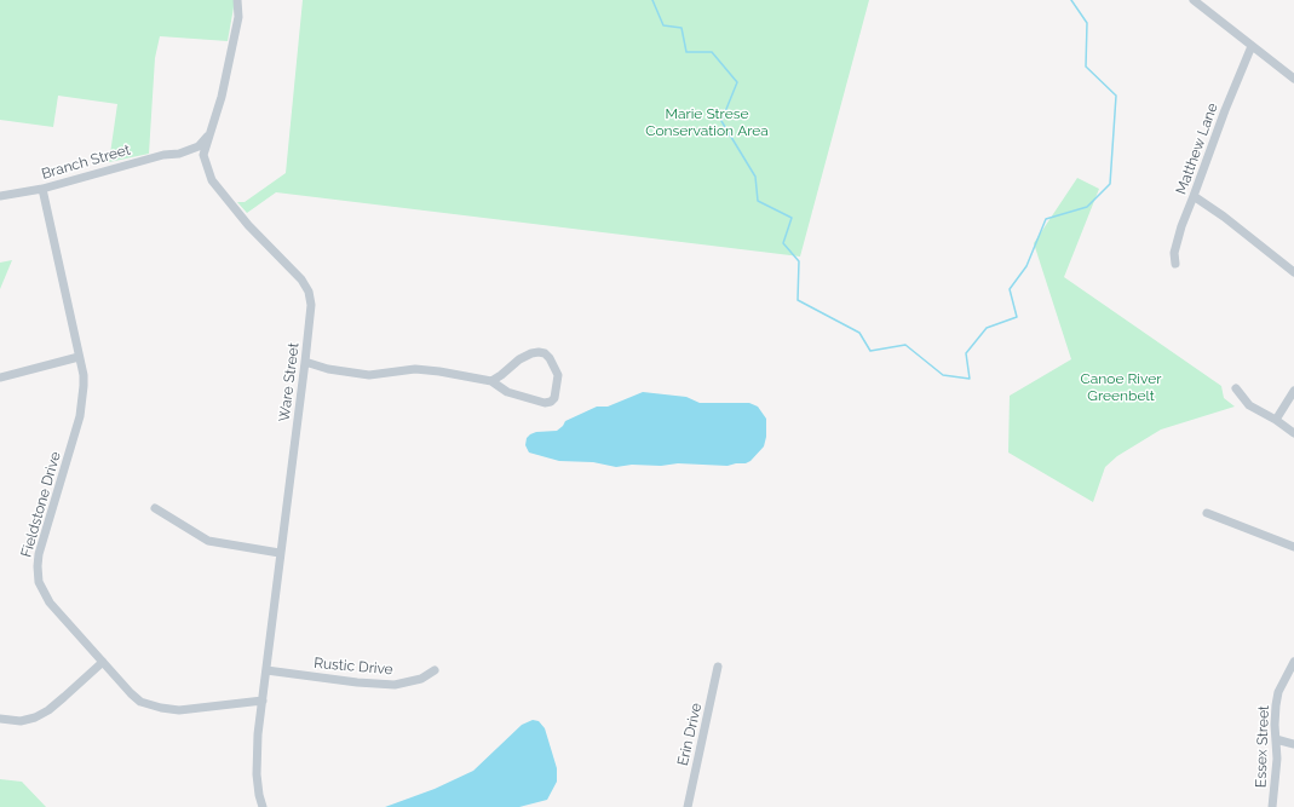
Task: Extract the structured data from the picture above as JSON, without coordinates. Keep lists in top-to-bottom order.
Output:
{
  "streets": {
    "street": [
      "Matthew Lane",
      "Branch Street",
      "Ware Street",
      "Fieldstone Drive",
      "Rustic Drive",
      "Erin Drive",
      "Essex Street"
    ]
  },
  "crossings": [
    ["Branch Street", "Ware Street"],
    ["Branch Street", "Fieldstone Drive"],
    ["Ware Street", "Fieldstone Drive"],
    ["Ware Street", "Rustic Drive"]
  ],
  "parks": ["Marie Strese Conservation Area", "Canoe River Greenbelt"]
}
